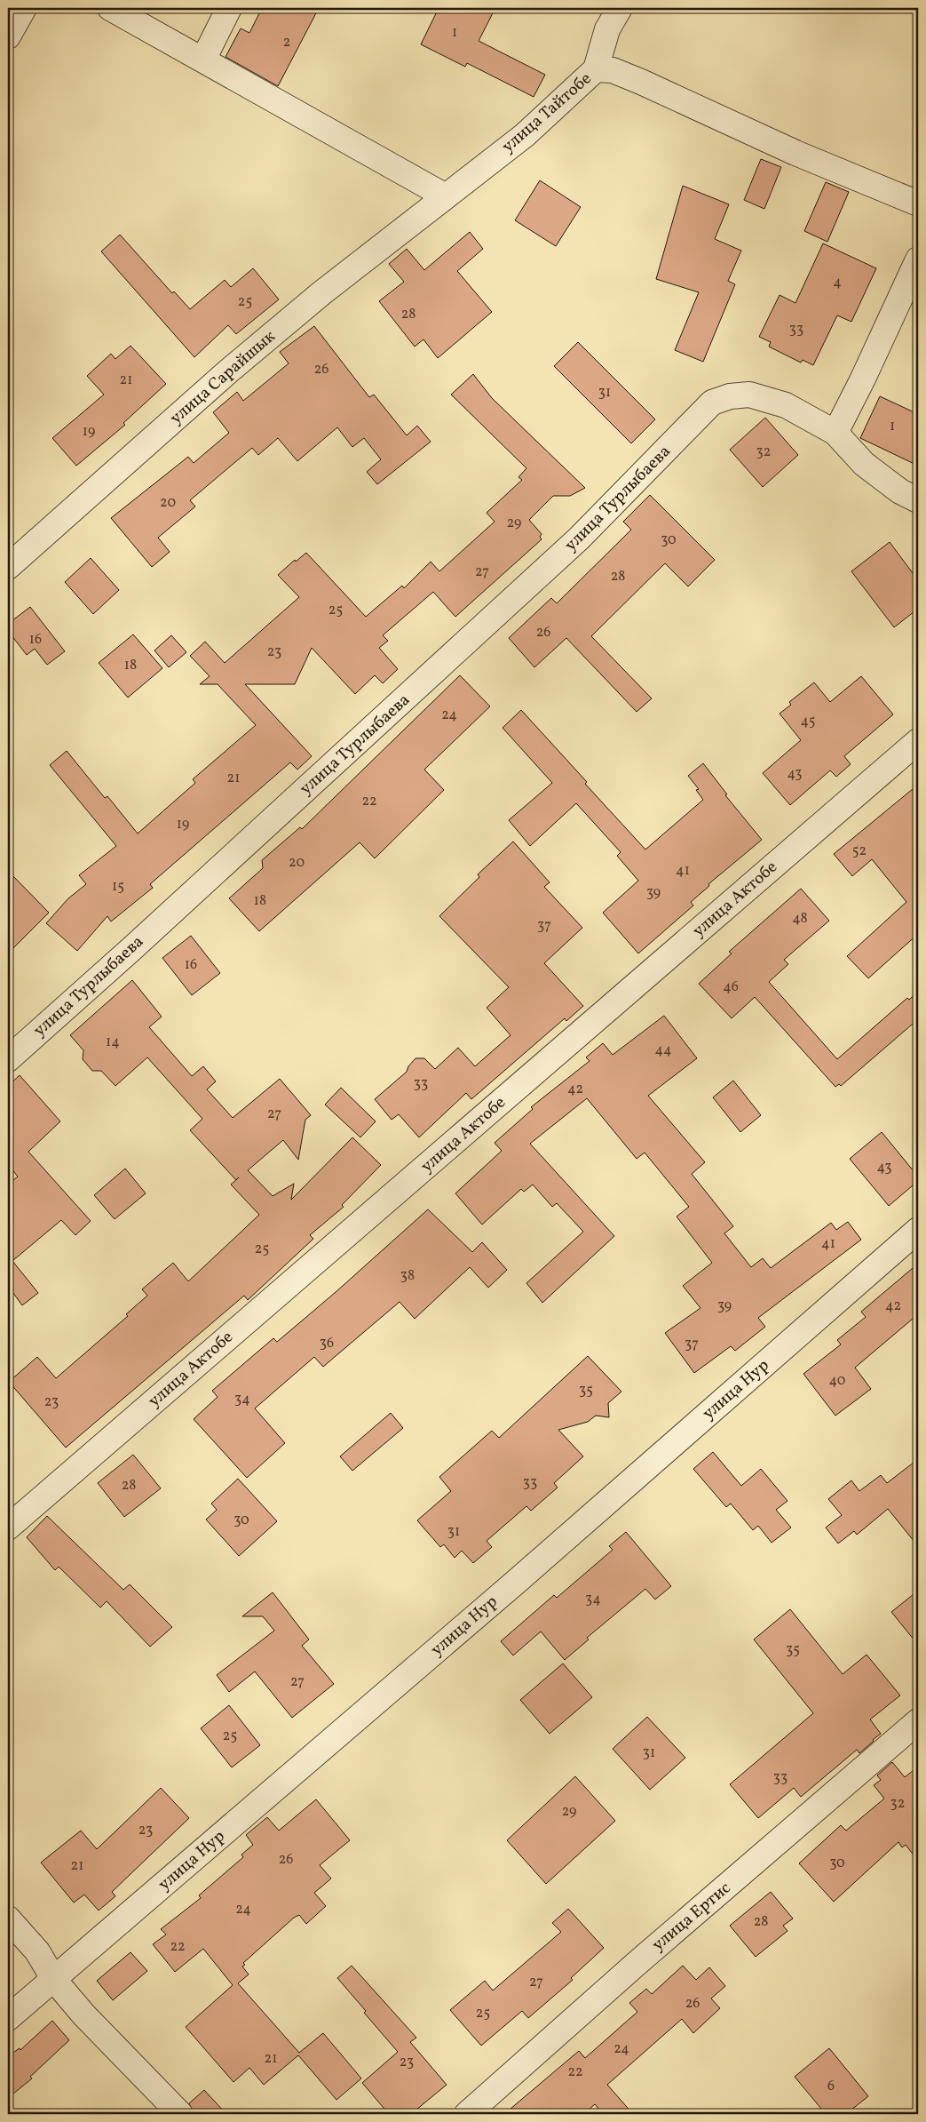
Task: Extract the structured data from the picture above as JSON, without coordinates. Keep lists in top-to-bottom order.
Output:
{
  "streets": {
    "street": [
      "улица Тайтобе",
      "улица Сарайшык",
      "улица Турлыбаева",
      "улица Актобе",
      "улица Нур",
      "улица Ертис"
    ]
  },
  "crossings": [
    ["улица Тайтобе", "улица Сарайшык"]
  ],
  "house_numbers": [
    "1",
    "2",
    "4",
    "25",
    "28",
    "33",
    "26",
    "21",
    "31",
    "1",
    "19",
    "32",
    "20",
    "29",
    "30",
    "27",
    "28",
    "25",
    "26",
    "16",
    "23",
    "18",
    "24",
    "45",
    "43",
    "21",
    "22",
    "19",
    "52",
    "20",
    "41",
    "15",
    "39",
    "18",
    "48",
    "37",
    "16",
    "46",
    "14",
    "44",
    "33",
    "42",
    "27",
    "43",
    "41",
    "25",
    "38",
    "39",
    "42",
    "36",
    "37",
    "40",
    "35",
    "34",
    "23",
    "33",
    "28",
    "30",
    "31",
    "34",
    "35",
    "27",
    "25",
    "31",
    "33",
    "32",
    "29",
    "23",
    "26",
    "30",
    "21",
    "24",
    "28",
    "22",
    "27",
    "26",
    "25",
    "24",
    "21",
    "23",
    "22",
    "6"
  ]
}
